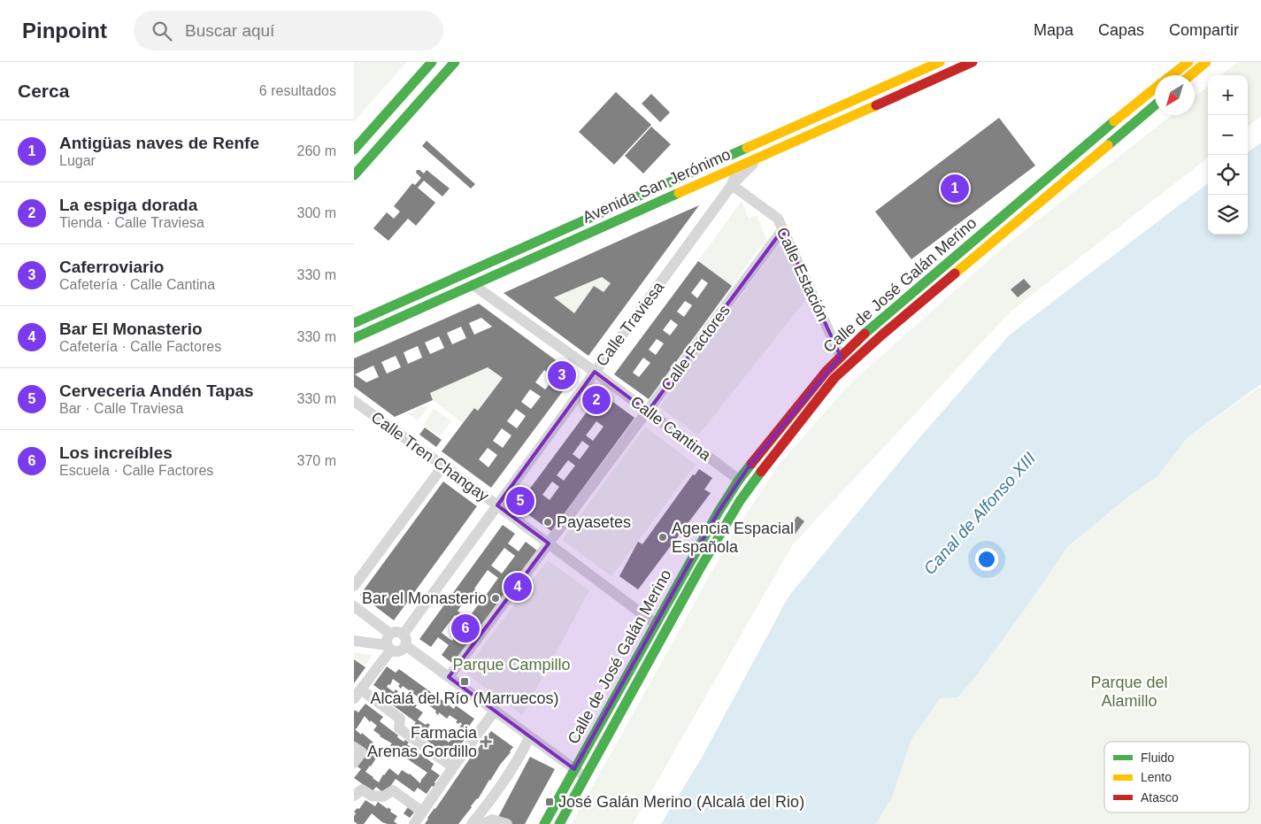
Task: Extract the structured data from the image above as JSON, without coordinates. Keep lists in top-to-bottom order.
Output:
{
  "streets": {
    "main road": ["Avenida San Jerónimo", "Calle de José Galán Merino"],
    "street": [
      "Calle Estación",
      "Calle Traviesa",
      "Calle Factores",
      "Calle Cantina",
      "Calle Tren Changay"
    ]
  },
  "crossings": [
    ["Avenida San Jerónimo", "Calle Traviesa"],
    ["Avenida San Jerónimo", "Calle Cantina"],
    ["Calle Estación", "Calle de José Galán Merino"],
    ["Calle Estación", "Calle Traviesa"],
    ["Calle Estación", "Calle Factores"],
    ["Calle de José Galán Merino", "Calle Cantina"],
    ["Calle de José Galán Merino", "Calle Tren Changay"],
    ["Calle Traviesa", "Calle Cantina"],
    ["Calle Traviesa", "Calle Tren Changay"],
    ["Calle Factores", "Calle Cantina"],
    ["Calle Factores", "Calle Tren Changay"]
  ],
  "water": ["Canal de Alfonso XIII"],
  "parks": ["Parque Campillo", "Parque del Alamillo"],
  "places": {
    "other": ["Payasetes", "Agencia Espacial Española", "Bar el Monasterio"],
    "transit": ["Alcalá del Río (Marruecos)", "José Galán Merino (Alcalá del Rio)"],
    "health": ["Farmacia Arenas Gordillo"]
  },
  "legend": ["Fluido", "Lento", "Atasco"],
  "north": "bottom left",
  "page": {
    "header": "Pinpoint",
    "search": "Buscar aquí",
    "nav": ["Mapa", "Capas", "Compartir"],
    "heading": ["Cerca", "6 resultados"],
    "map_buttons": ["+", "−"],
    "list": [
      {
        "mark": "1",
        "name": "Antigüas naves de Renfe",
        "note": "Lugar",
        "value": "260 m"
      },
      {
        "mark": "2",
        "name": "La espiga dorada",
        "note": "Tienda · Calle Traviesa",
        "value": "300 m"
      },
      {
        "mark": "3",
        "name": "Caferroviario",
        "note": "Cafetería · Calle Cantina",
        "value": "330 m"
      },
      {
        "mark": "4",
        "name": "Bar El Monasterio",
        "note": "Cafetería · Calle Factores",
        "value": "330 m"
      },
      {
        "mark": "5",
        "name": "Cerveceria Andén Tapas",
        "note": "Bar · Calle Traviesa",
        "value": "330 m"
      },
      {
        "mark": "6",
        "name": "Los increíbles",
        "note": "Escuela · Calle Factores",
        "value": "370 m"
      }
    ],
    "pins": [
      "1",
      "3",
      "2",
      "5",
      "4",
      "6"
    ]
  }
}
